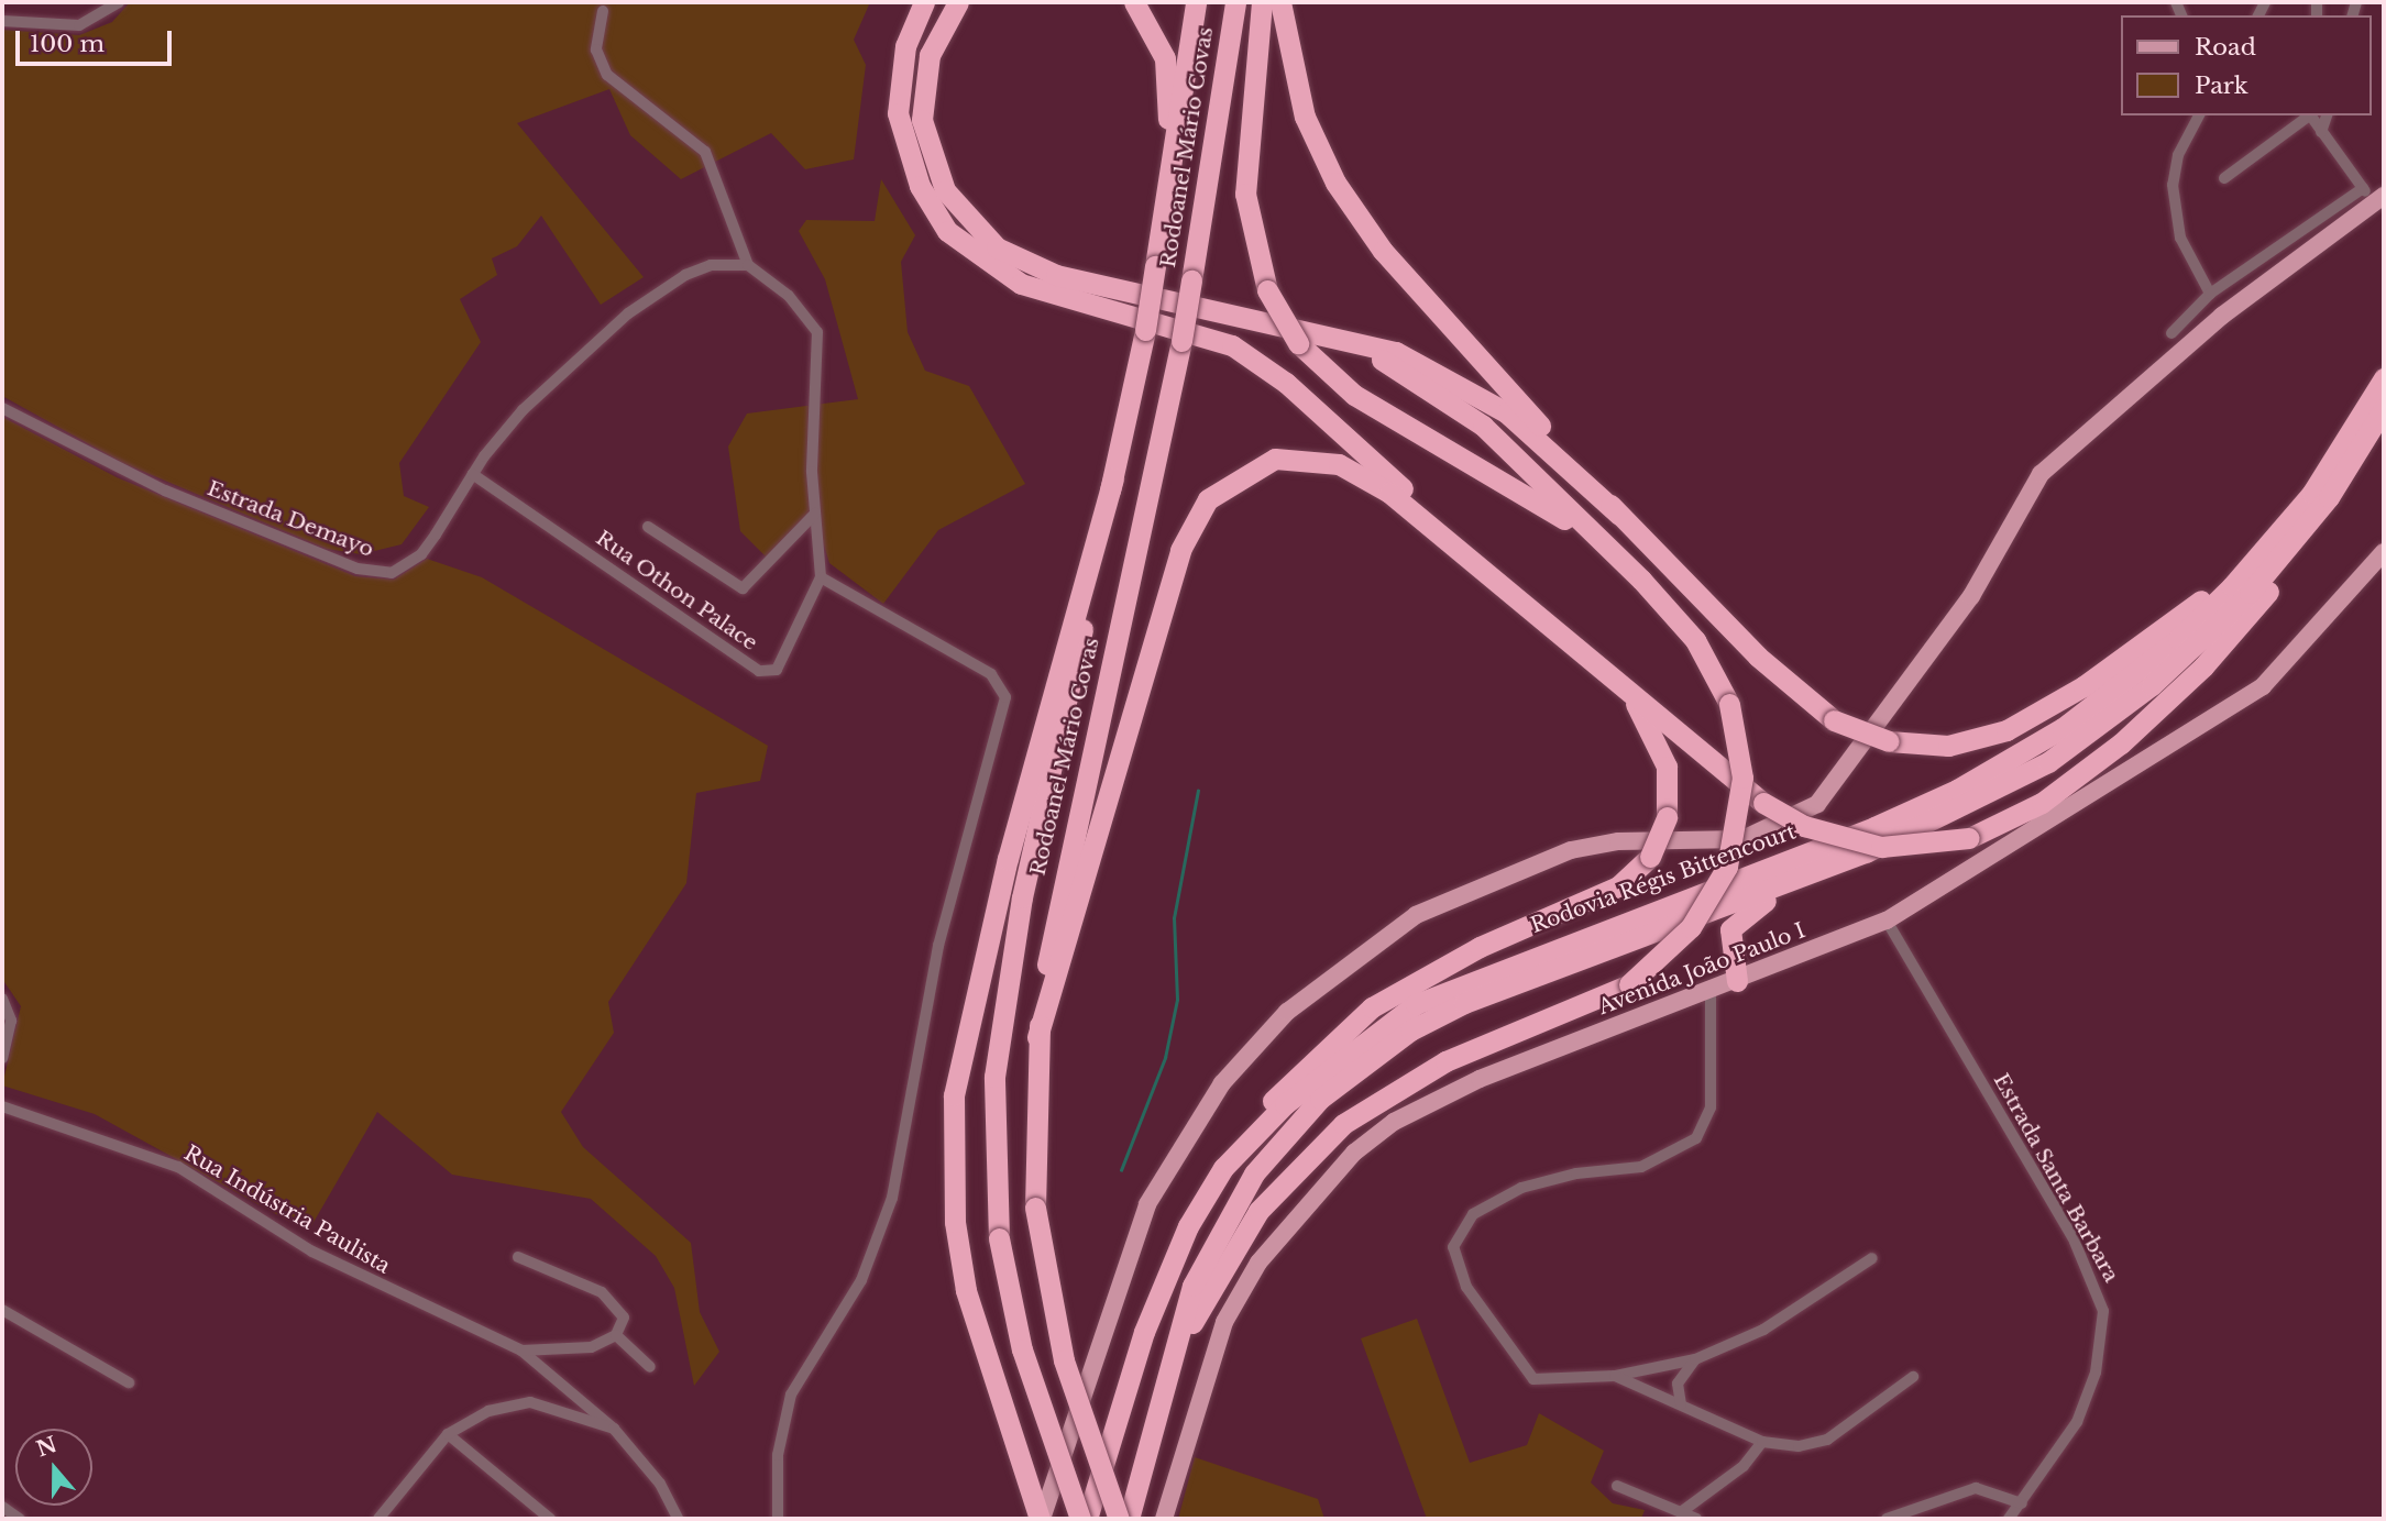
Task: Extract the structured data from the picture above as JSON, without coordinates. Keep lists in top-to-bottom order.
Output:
{
  "streets": {
    "highway": ["Rodoanel Mário Covas", "Rodovia Régis Bittencourt"],
    "main road": ["Avenida João Paulo I"],
    "street": [
      "Estrada Demayo",
      "Rua Othon Palace",
      "Estrada Santa Barbara",
      "Rua Indústria Paulista"
    ]
  },
  "crossings": [
    ["Estrada Demayo", "Rua Othon Palace"],
    ["Avenida João Paulo I", "Estrada Santa Barbara"]
  ],
  "legend": ["Road", "Park"],
  "scale_bar": "100 m",
  "north": "top"
}
